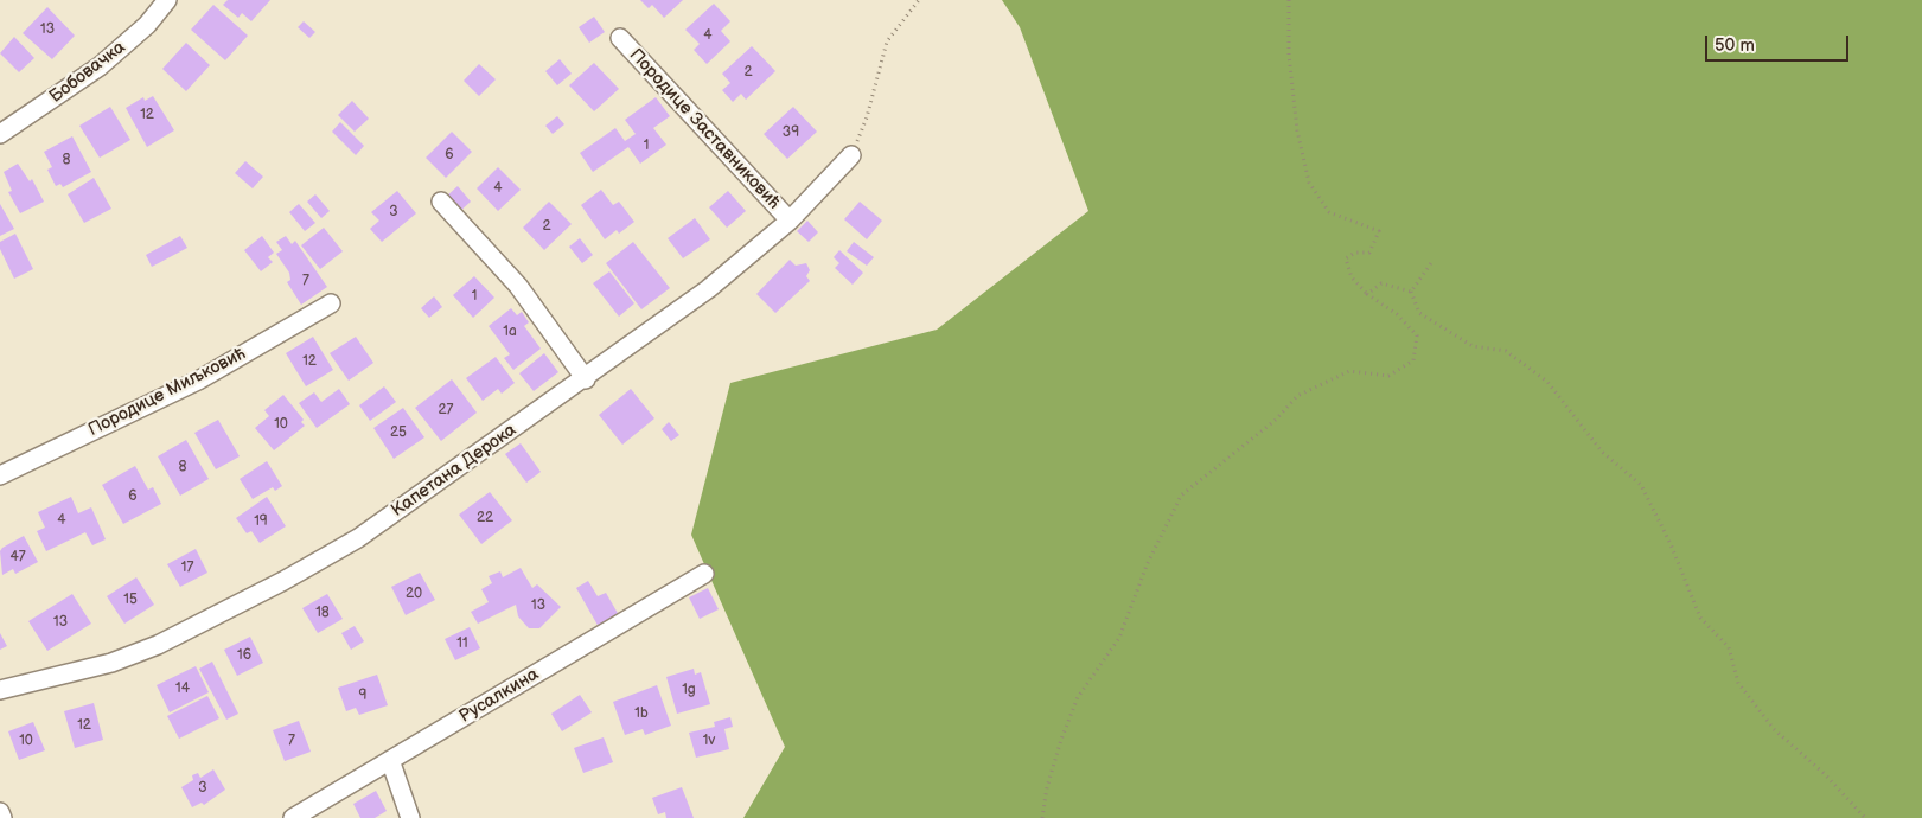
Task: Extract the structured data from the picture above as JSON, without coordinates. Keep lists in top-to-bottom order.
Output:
{
  "streets": {
    "street": [
      "Бобовачка",
      "Породице Заставниковић",
      "Породице Миљковић",
      "Капетана Дерока",
      "Русалкина"
    ]
  },
  "crossings": [
    ["Породице Заставниковић", "Капетана Дерока"]
  ],
  "house_numbers": [
    "13",
    "4",
    "2",
    "12",
    "39",
    "1",
    "6",
    "8",
    "4",
    "3",
    "2",
    "7",
    "1",
    "1a",
    "12",
    "27",
    "10",
    "25",
    "8",
    "6",
    "22",
    "4",
    "19",
    "47",
    "17",
    "20",
    "15",
    "13",
    "18",
    "13",
    "11",
    "16",
    "14",
    "1g",
    "9",
    "1b",
    "12",
    "10",
    "7",
    "1v",
    "3"
  ],
  "scale_bar": "50 m"
}
